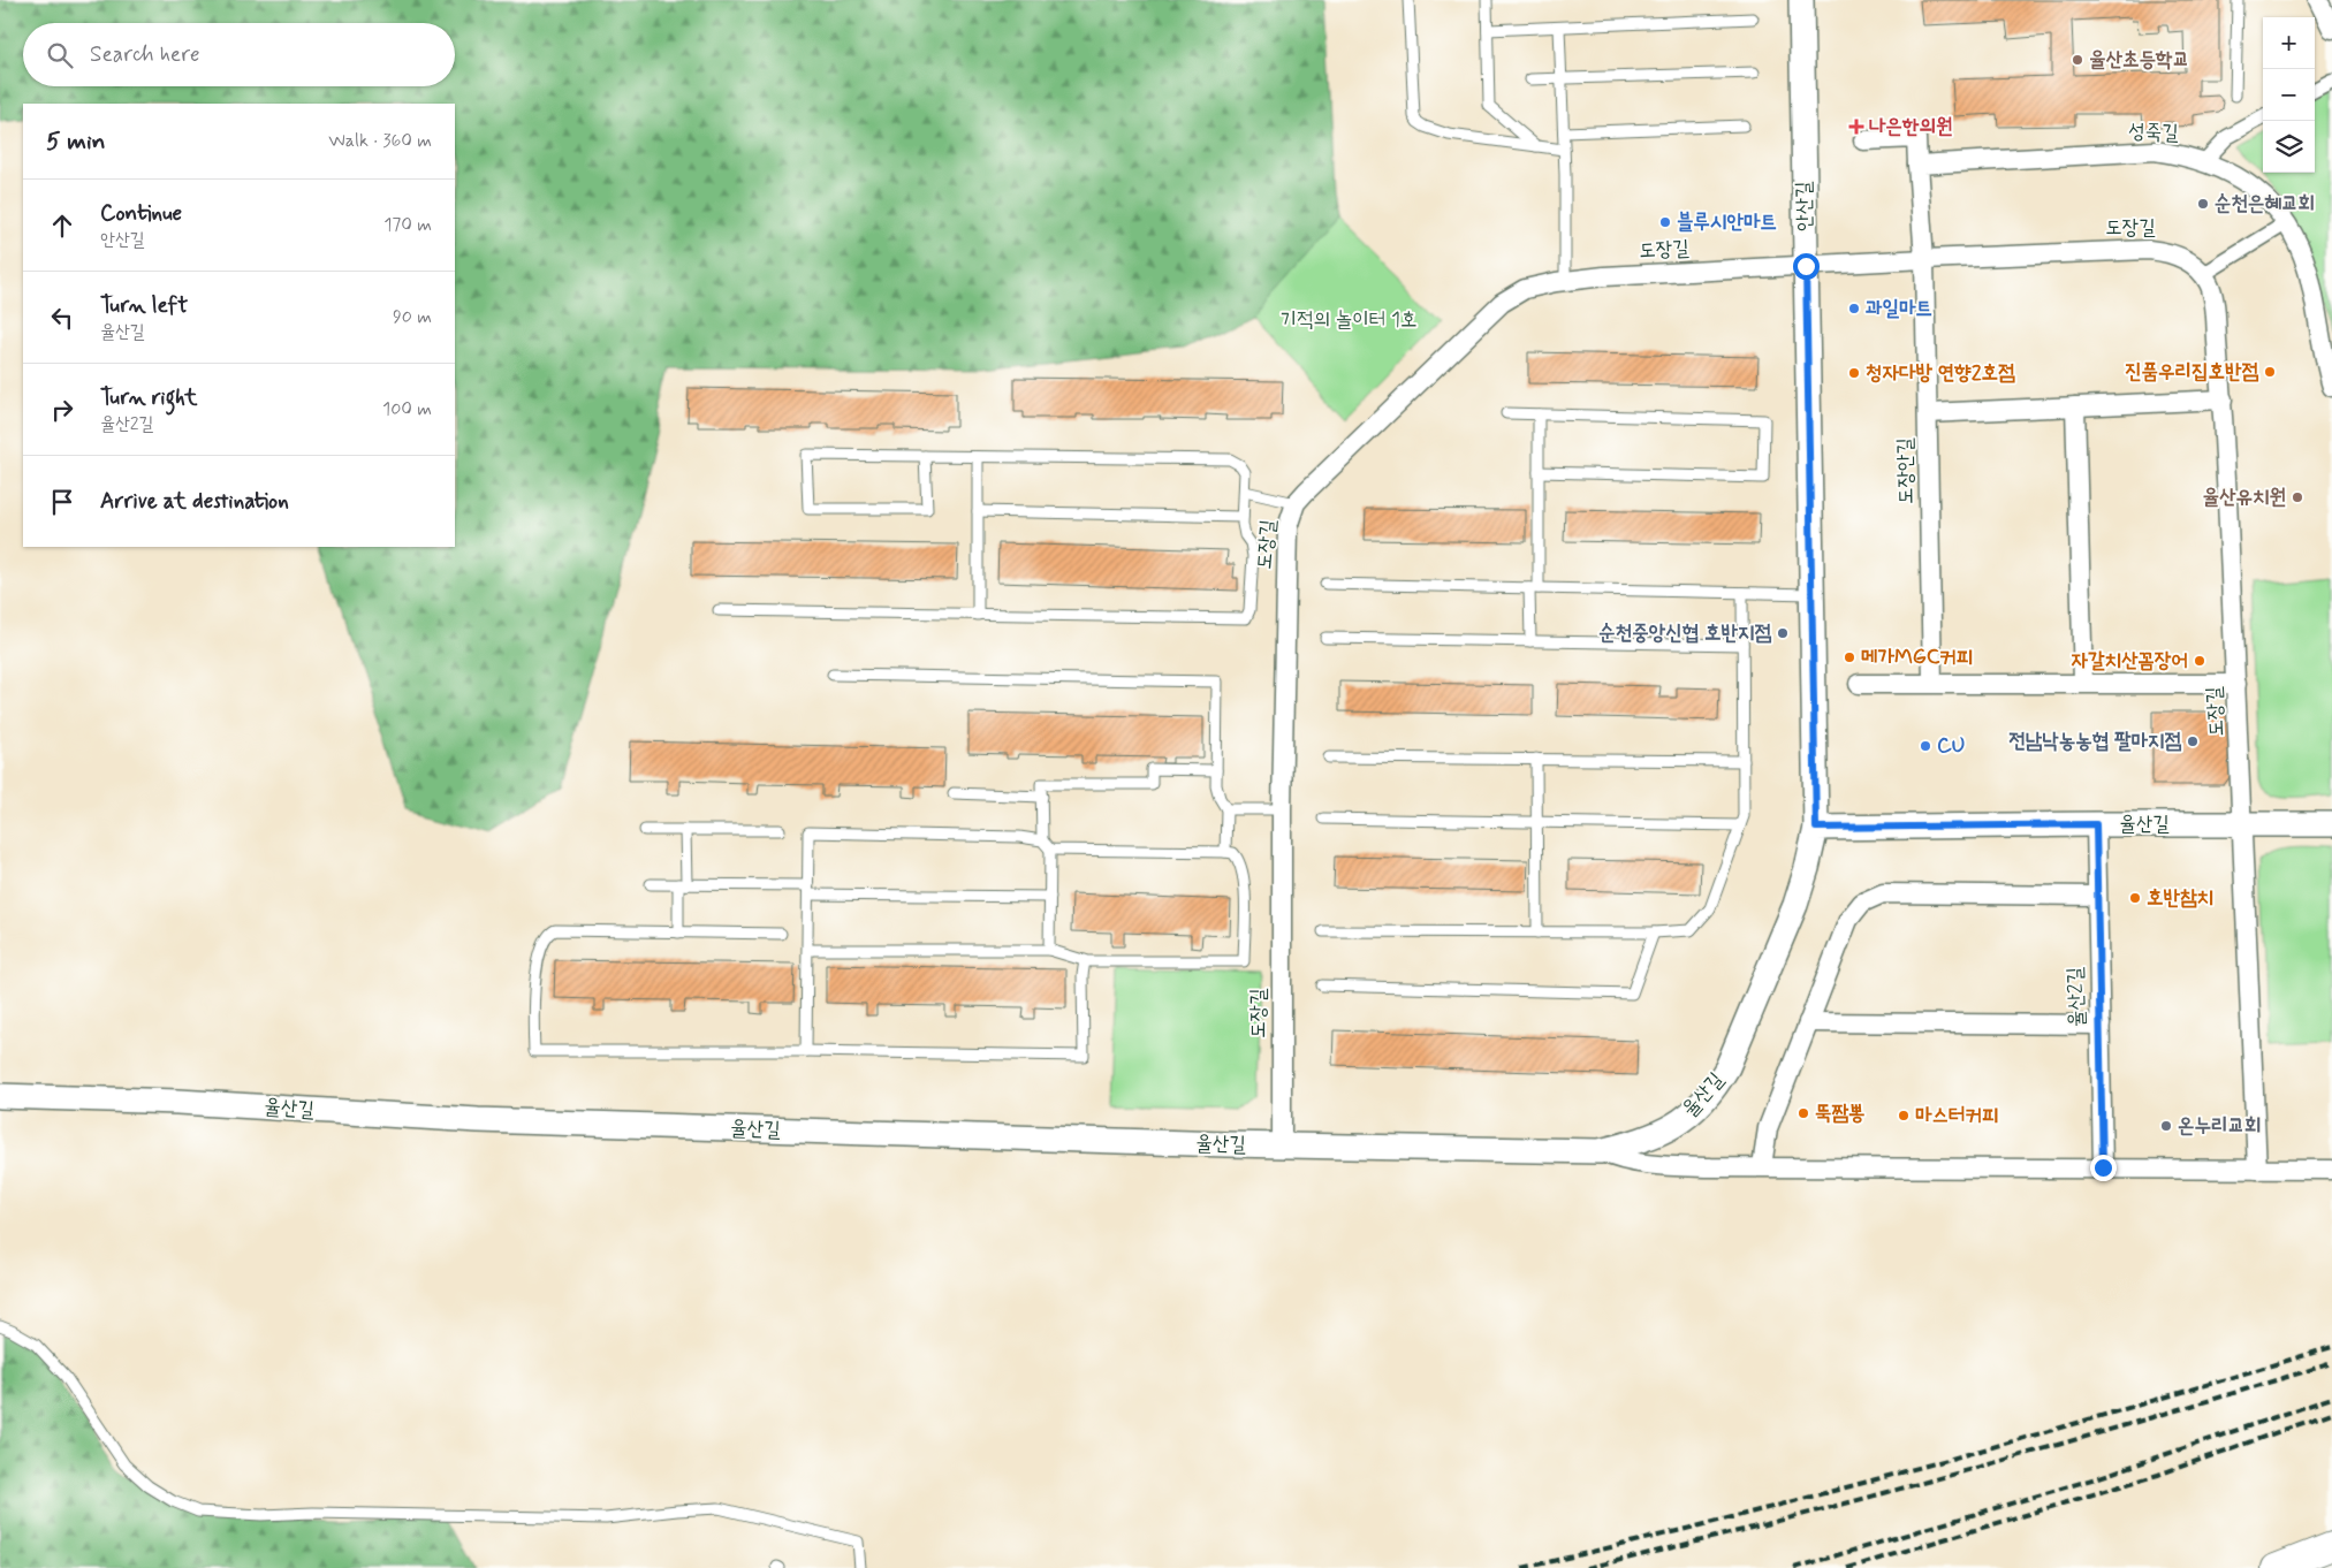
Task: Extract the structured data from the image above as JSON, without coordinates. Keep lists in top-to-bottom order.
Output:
{
  "streets": {
    "street": [
      "성죽길",
      "안산길",
      "도장길",
      "도장안길",
      "율산길",
      "율산2길"
    ]
  },
  "crossings": [
    ["안산길", "도장길"],
    ["안산길", "율산길"],
    ["도장길", "도장안길"],
    ["도장길", "율산길"],
    ["율산길", "율산2길"]
  ],
  "parks": ["기적의 놀이터 1호"],
  "places": {
    "other": [
      "율산초등학교",
      "순천은혜교회",
      "블루시안마트",
      "과일마트",
      "진품우리집호반점",
      "청자다방 연향2호점",
      "율산유치원",
      "순천중앙신협 호반지점",
      "메가MGC커피",
      "자갈치산꼼장어",
      "전남낙농농협 팔마지점",
      "CU",
      "호반참치",
      "뚝짬뽕",
      "마스터커피",
      "온누리교회"
    ],
    "health": ["나은한의원"]
  },
  "page": {
    "map_buttons": ["+", "−"],
    "search": "Search here",
    "heading": ["5 min", "Walk · 360 m"],
    "list": [
      ["Continue", "안산길", "170 m"],
      ["Turn left", "율산길", "90 m"],
      ["Turn right", "율산2길", "100 m"],
      "Arrive at destination"
    ]
  }
}
